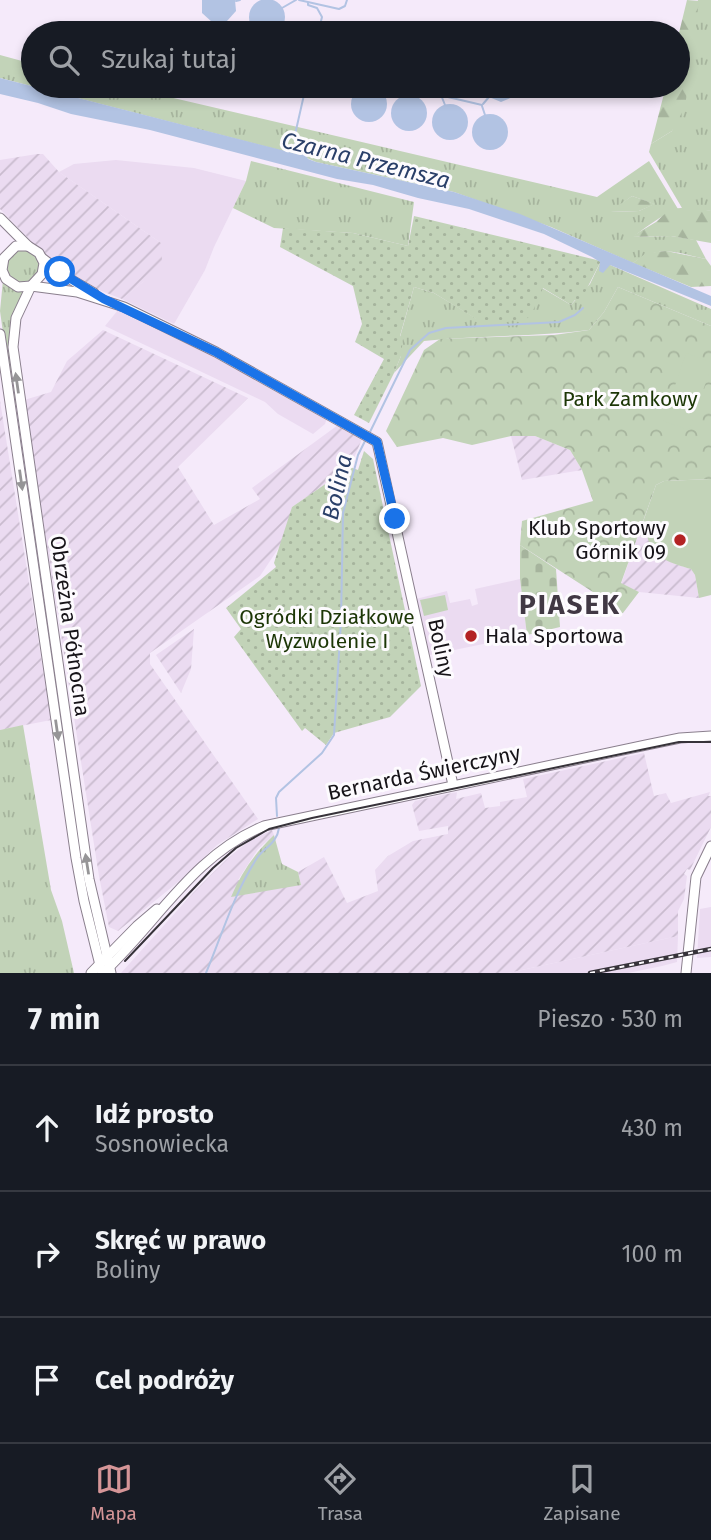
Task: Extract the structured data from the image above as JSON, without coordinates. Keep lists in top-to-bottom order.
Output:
{
  "streets": {
    "street": ["Obrzeżna Północna", "Boliny", "Bernarda Świerczyny"]
  },
  "crossings": [
    ["Obrzeżna Północna", "Bernarda Świerczyny"],
    ["Boliny", "Bernarda Świerczyny"]
  ],
  "districts": ["PIASEK"],
  "water": ["Czarna Przemsza", "Bolina"],
  "parks": ["Park Zamkowy", "Ogródki Działkowe Wyzwolenie I"],
  "places": ["Klub Sportowy Górnik 09", "Hala Sportowa"],
  "page": {
    "search": "Szukaj tutaj",
    "heading": ["7 min", "Pieszo · 530 m"],
    "list": [
      ["Idź prosto", "Sosnowiecka", "430 m"],
      ["Skręć w prawo", "Boliny", "100 m"],
      "Cel podróży"
    ],
    "nav": ["Mapa", "Trasa", "Zapisane"]
  }
}
